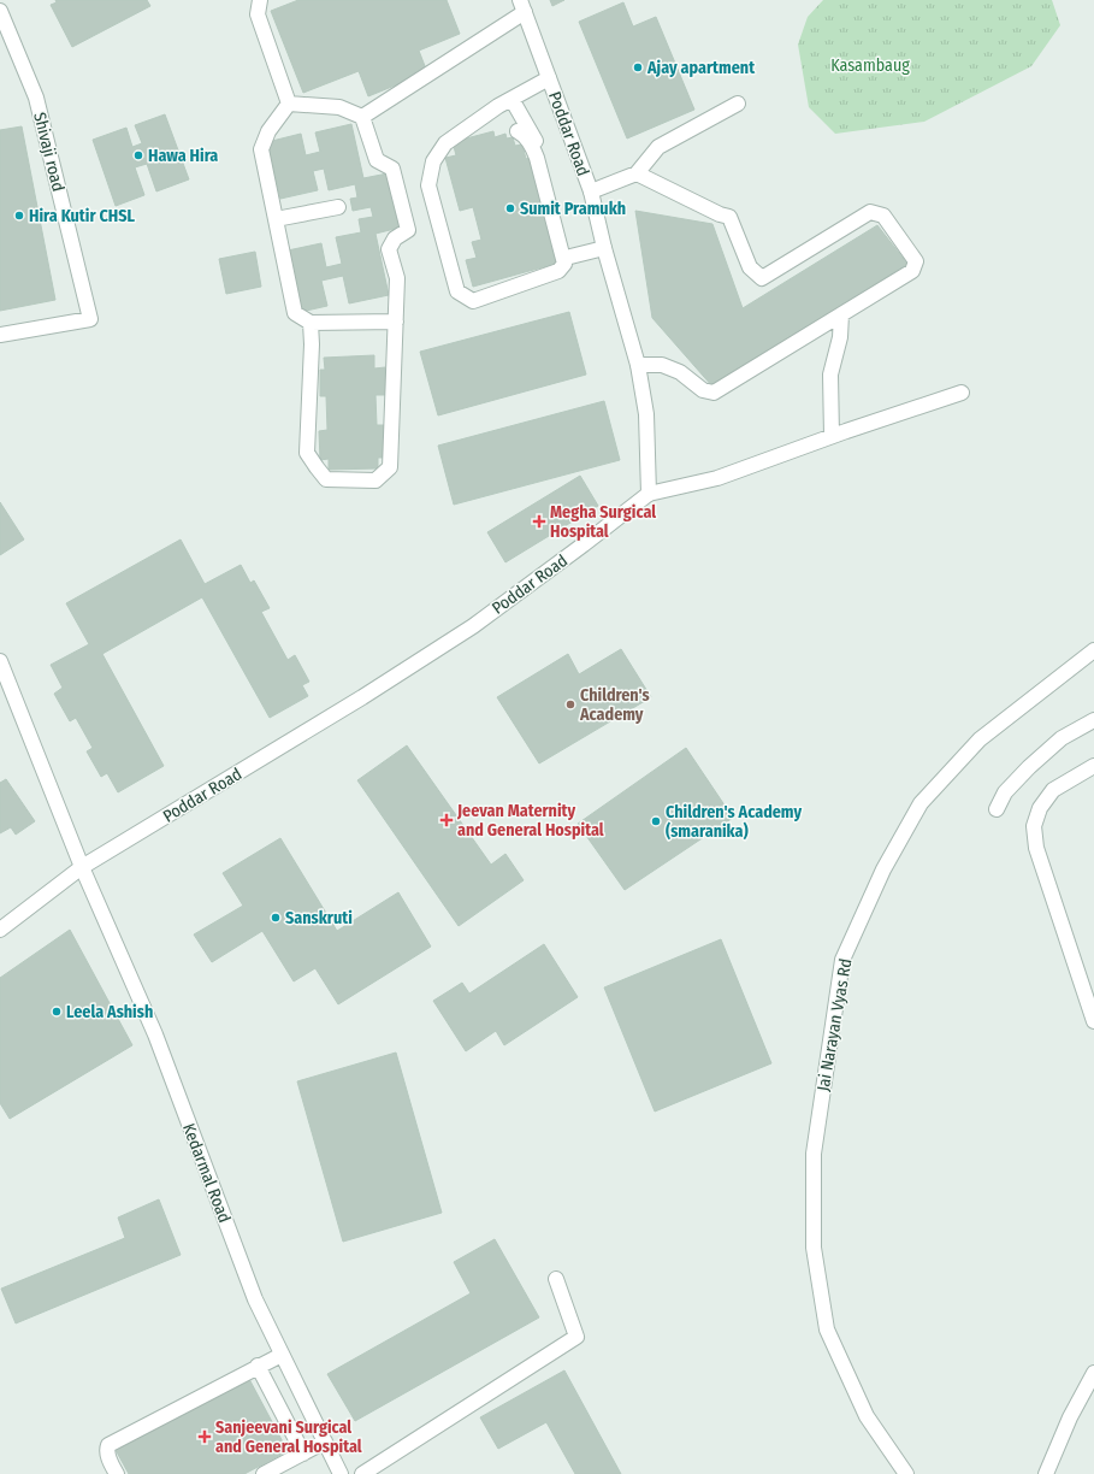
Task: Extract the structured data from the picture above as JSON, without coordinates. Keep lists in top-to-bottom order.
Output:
{
  "streets": {
    "street": [
      "Poddar Road",
      "Shivaji road",
      "Jai Narayan Vyas Rd",
      "Kedarmal Road"
    ]
  },
  "crossings": [
    ["Poddar Road", "Kedarmal Road"]
  ],
  "parks": ["Kasambaug"],
  "places": {
    "other": [
      "Ajay apartment",
      "Hawa Hira",
      "Sumit Pramukh",
      "Hira Kutir CHSL",
      "Children's Academy",
      "Children's Academy (smaranika)",
      "Sanskruti",
      "Leela Ashish"
    ],
    "health": ["Megha Surgical Hospital", "Jeevan Maternity and General Hospital", "Sanjeevani Surgical and General Hospital"]
  }
}
